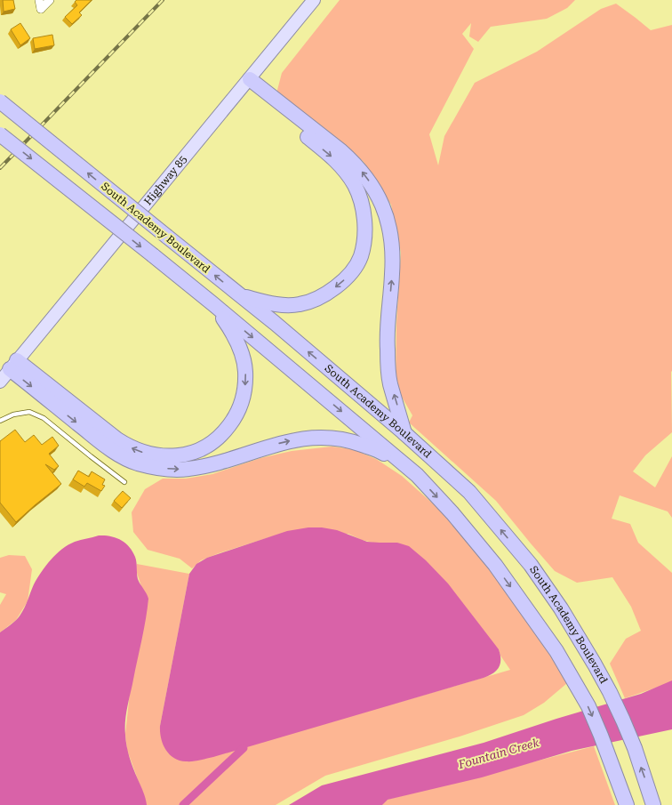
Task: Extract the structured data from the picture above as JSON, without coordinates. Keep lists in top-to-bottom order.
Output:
{
  "streets": {
    "highway": ["South Academy Boulevard"],
    "main road": ["Highway 85"]
  },
  "water": ["Fountain Creek"]
}
